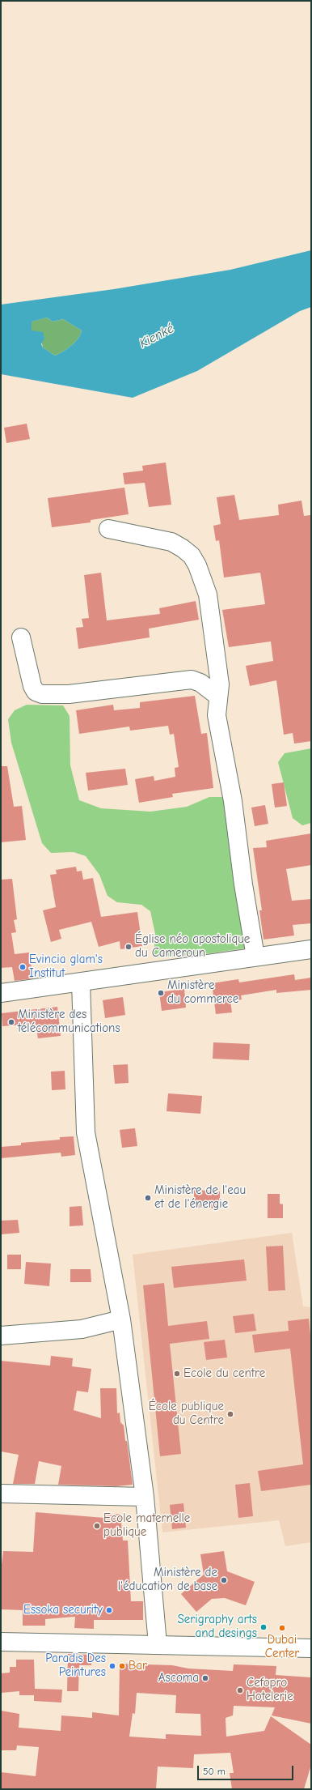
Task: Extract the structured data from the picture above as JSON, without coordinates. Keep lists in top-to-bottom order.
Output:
{
  "water": ["Kienké"],
  "places": [
    "Église néo apostolique du Cameroun",
    "Evincia glam's Institut",
    "Ministère du commerce",
    "Ministère des télécommunications",
    "Ministère de l'eau et de l'énergie",
    "Ecole du centre",
    "École publique du Centre",
    "Ecole maternelle publique",
    "Ministère de l'éducation de base",
    "Essoka security",
    "Serigraphy arts and desings",
    "Dubai Center",
    "Paradis Des Peintures",
    "Bar",
    "Ascoma",
    "Cefopro Hotelerie"
  ],
  "scale_bar": "50 m"
}
